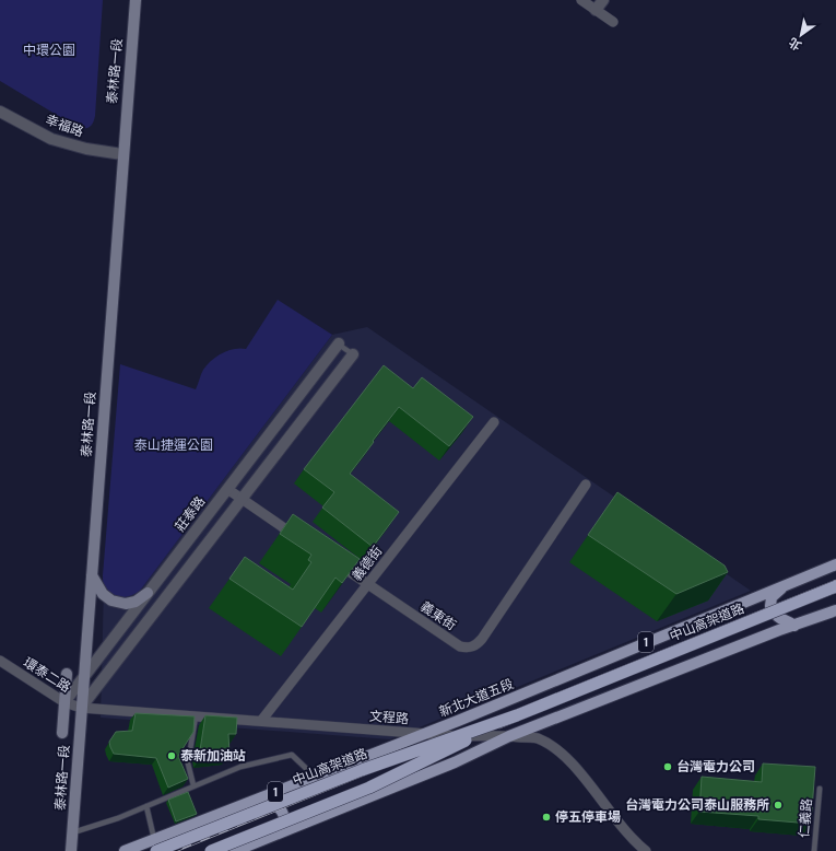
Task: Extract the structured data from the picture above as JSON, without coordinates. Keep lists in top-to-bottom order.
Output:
{
  "streets": {
    "highway": ["中山高架道路", "1"],
    "main road": ["泰林路一段", "新北大道五段"],
    "street": [
      "幸福路",
      "莊泰路",
      "義德街",
      "義東街",
      "環泰二路",
      "文程路"
    ],
    "lane": ["仁義路"]
  },
  "crossings": [
    ["泰林路一段", "幸福路"],
    ["泰林路一段", "莊泰路"],
    ["泰林路一段", "環泰二路"],
    ["泰林路一段", "文程路"],
    ["莊泰路", "環泰二路"],
    ["義德街", "義東街"],
    ["義德街", "文程路"],
    ["中山高架道路", "新北大道五段"],
    ["環泰二路", "文程路"],
    ["新北大道五段", "文程路"]
  ],
  "parks": ["中環公園", "泰山捷運公園"],
  "places": [
    "泰新加油站",
    "台灣電力公司",
    "台灣電力公司泰山服務所",
    "停五停車場"
  ],
  "north": "bottom left"
}
